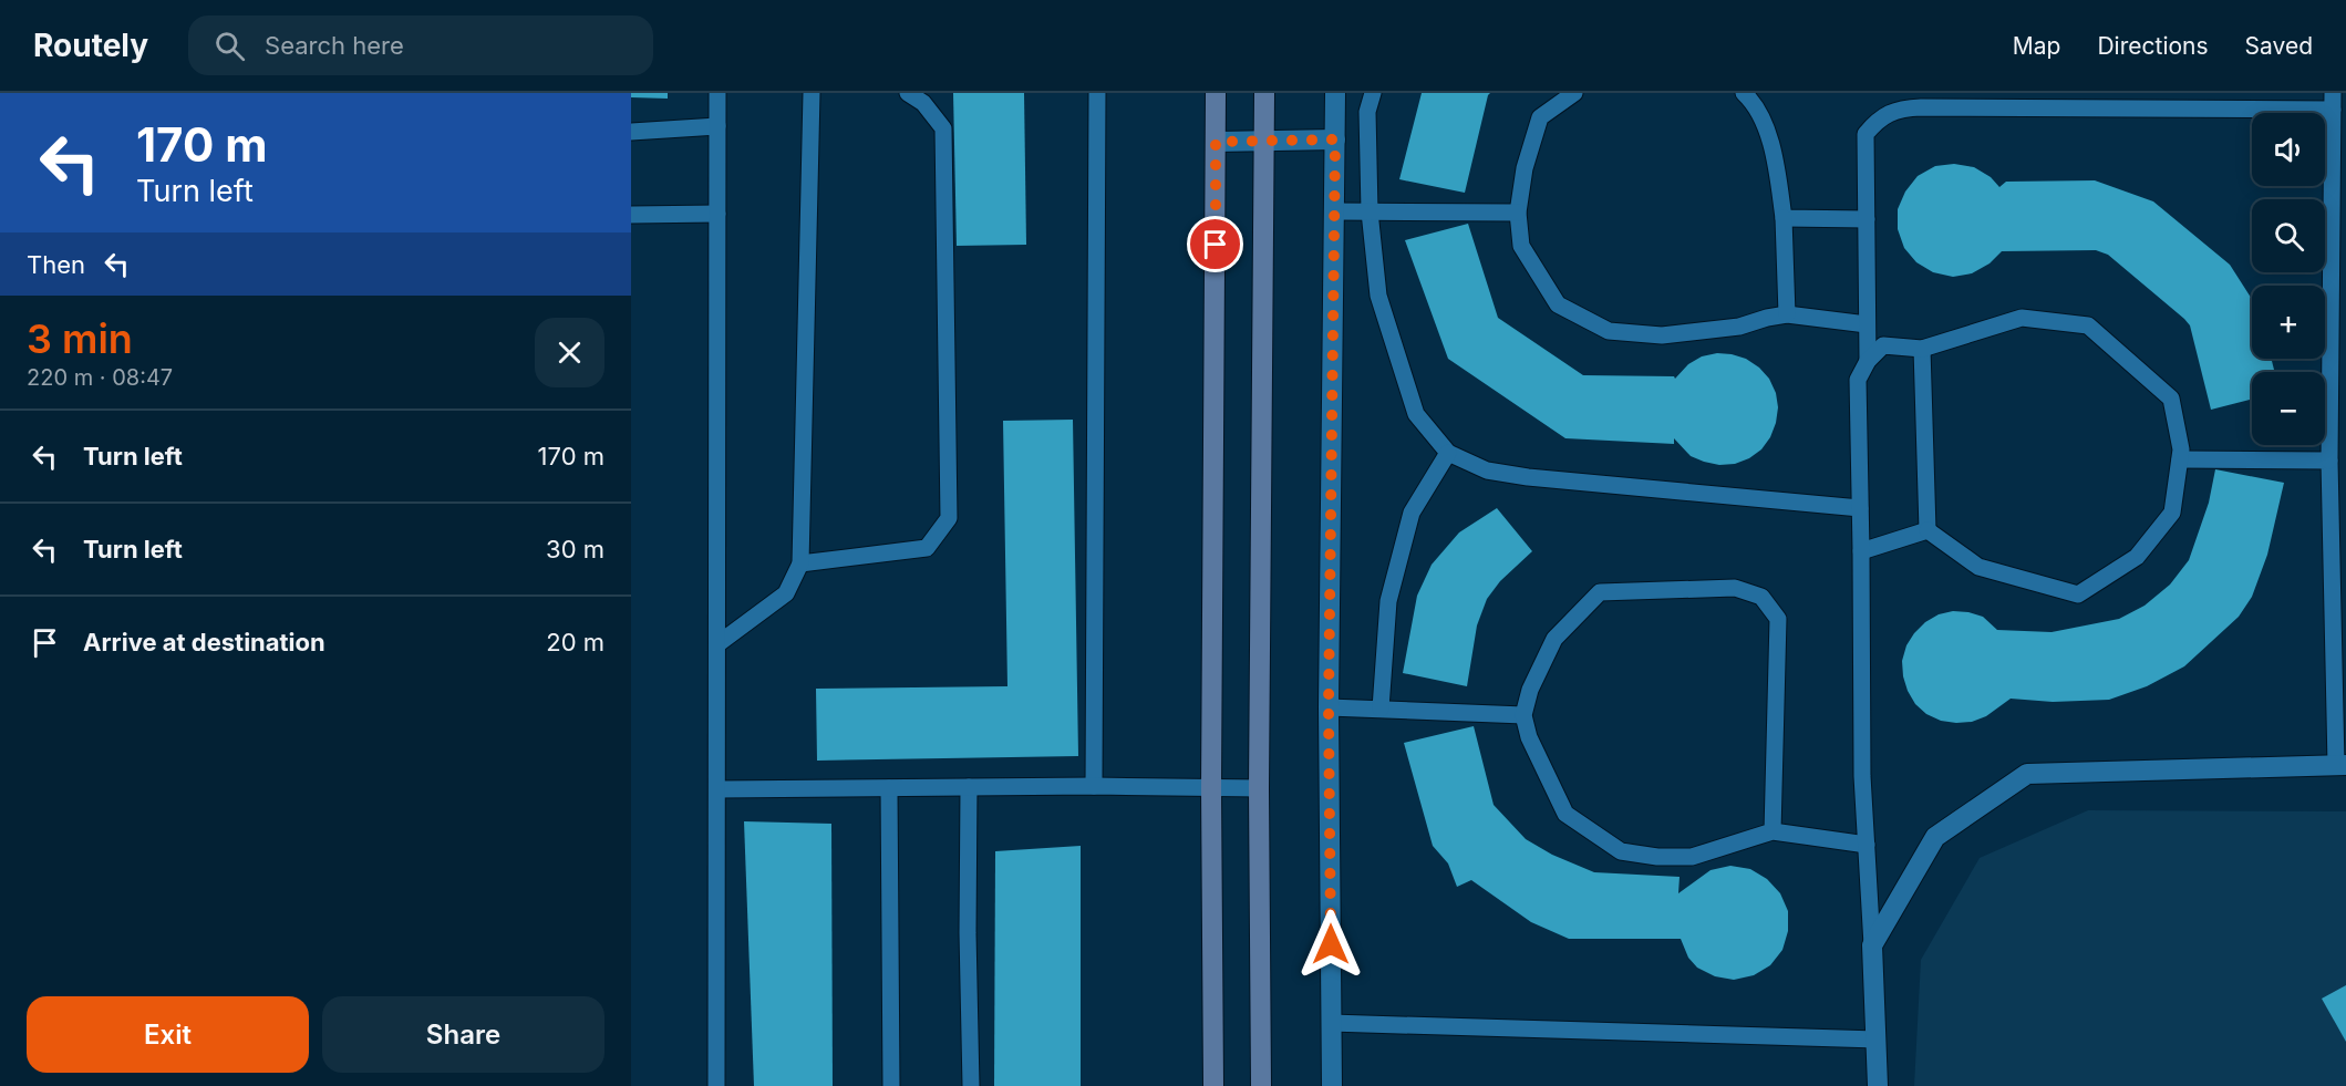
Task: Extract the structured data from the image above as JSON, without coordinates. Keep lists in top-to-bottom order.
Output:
{
  "page": {
    "header": "Routely",
    "search": "Search here",
    "nav": ["Map", "Directions", "Saved"],
    "turn": ["170 m", "Turn left"],
    "map_buttons": ["+", "−"],
    "then": "Then",
    "heading": ["3 min", "220 m · 08:47"],
    "list": [
      {
        "name": "Turn left",
        "value": "170 m"
      },
      {
        "name": "Turn left",
        "value": "30 m"
      },
      {
        "name": "Arrive at destination",
        "value": "20 m"
      }
    ],
    "buttons": ["Exit", "Share"]
  }
}
